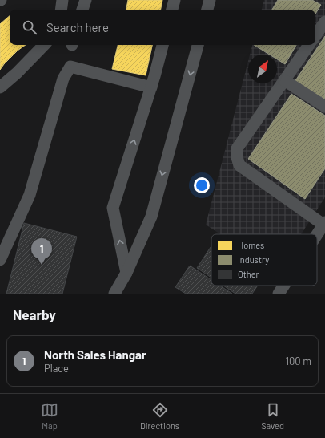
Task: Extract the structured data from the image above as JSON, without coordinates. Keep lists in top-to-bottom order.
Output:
{
  "legend": ["Homes", "Industry", "Other"],
  "north": "top right",
  "page": {
    "search": "Search here",
    "pins": "1",
    "heading": "Nearby",
    "list": [
      {
        "mark": "1",
        "name": "North Sales Hangar",
        "note": "Place",
        "value": "100 m"
      }
    ],
    "nav": ["Map", "Directions", "Saved"]
  }
}
